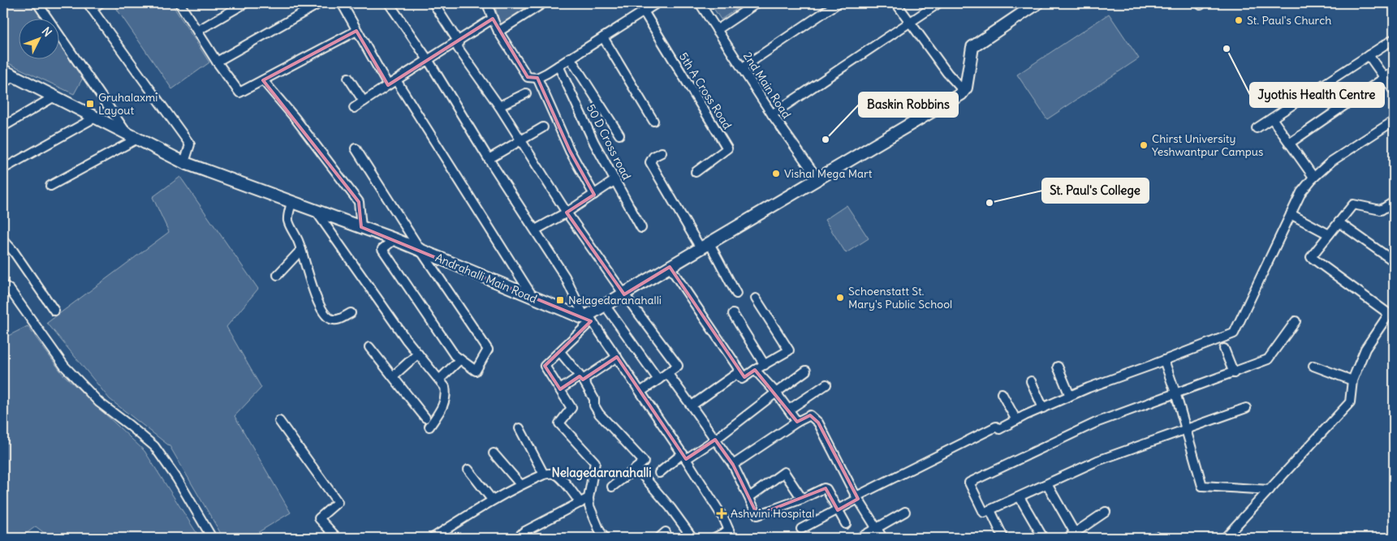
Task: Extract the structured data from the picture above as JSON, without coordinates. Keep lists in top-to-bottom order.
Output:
{
  "streets": {
    "main road": ["Andrahalli Main Road"],
    "street": ["2nd Main Road", "5th A Cross Road", "50 D Cross road"]
  },
  "districts": ["Nelagedaranahalli"],
  "places": {
    "other": [
      "St. Paul's Church",
      "Jyothis Health Centre",
      "Baskin Robbins",
      "Chirst University Yeshwantpur Campus",
      "Vishal Mega Mart",
      "St. Paul's College",
      "Schoenstatt St. Mary's Public School"
    ],
    "transit": ["Gruhalaxmi Layout", "Nelagedaranahalli"],
    "health": ["Ashwini Hospital"]
  },
  "north": "top right"
}
